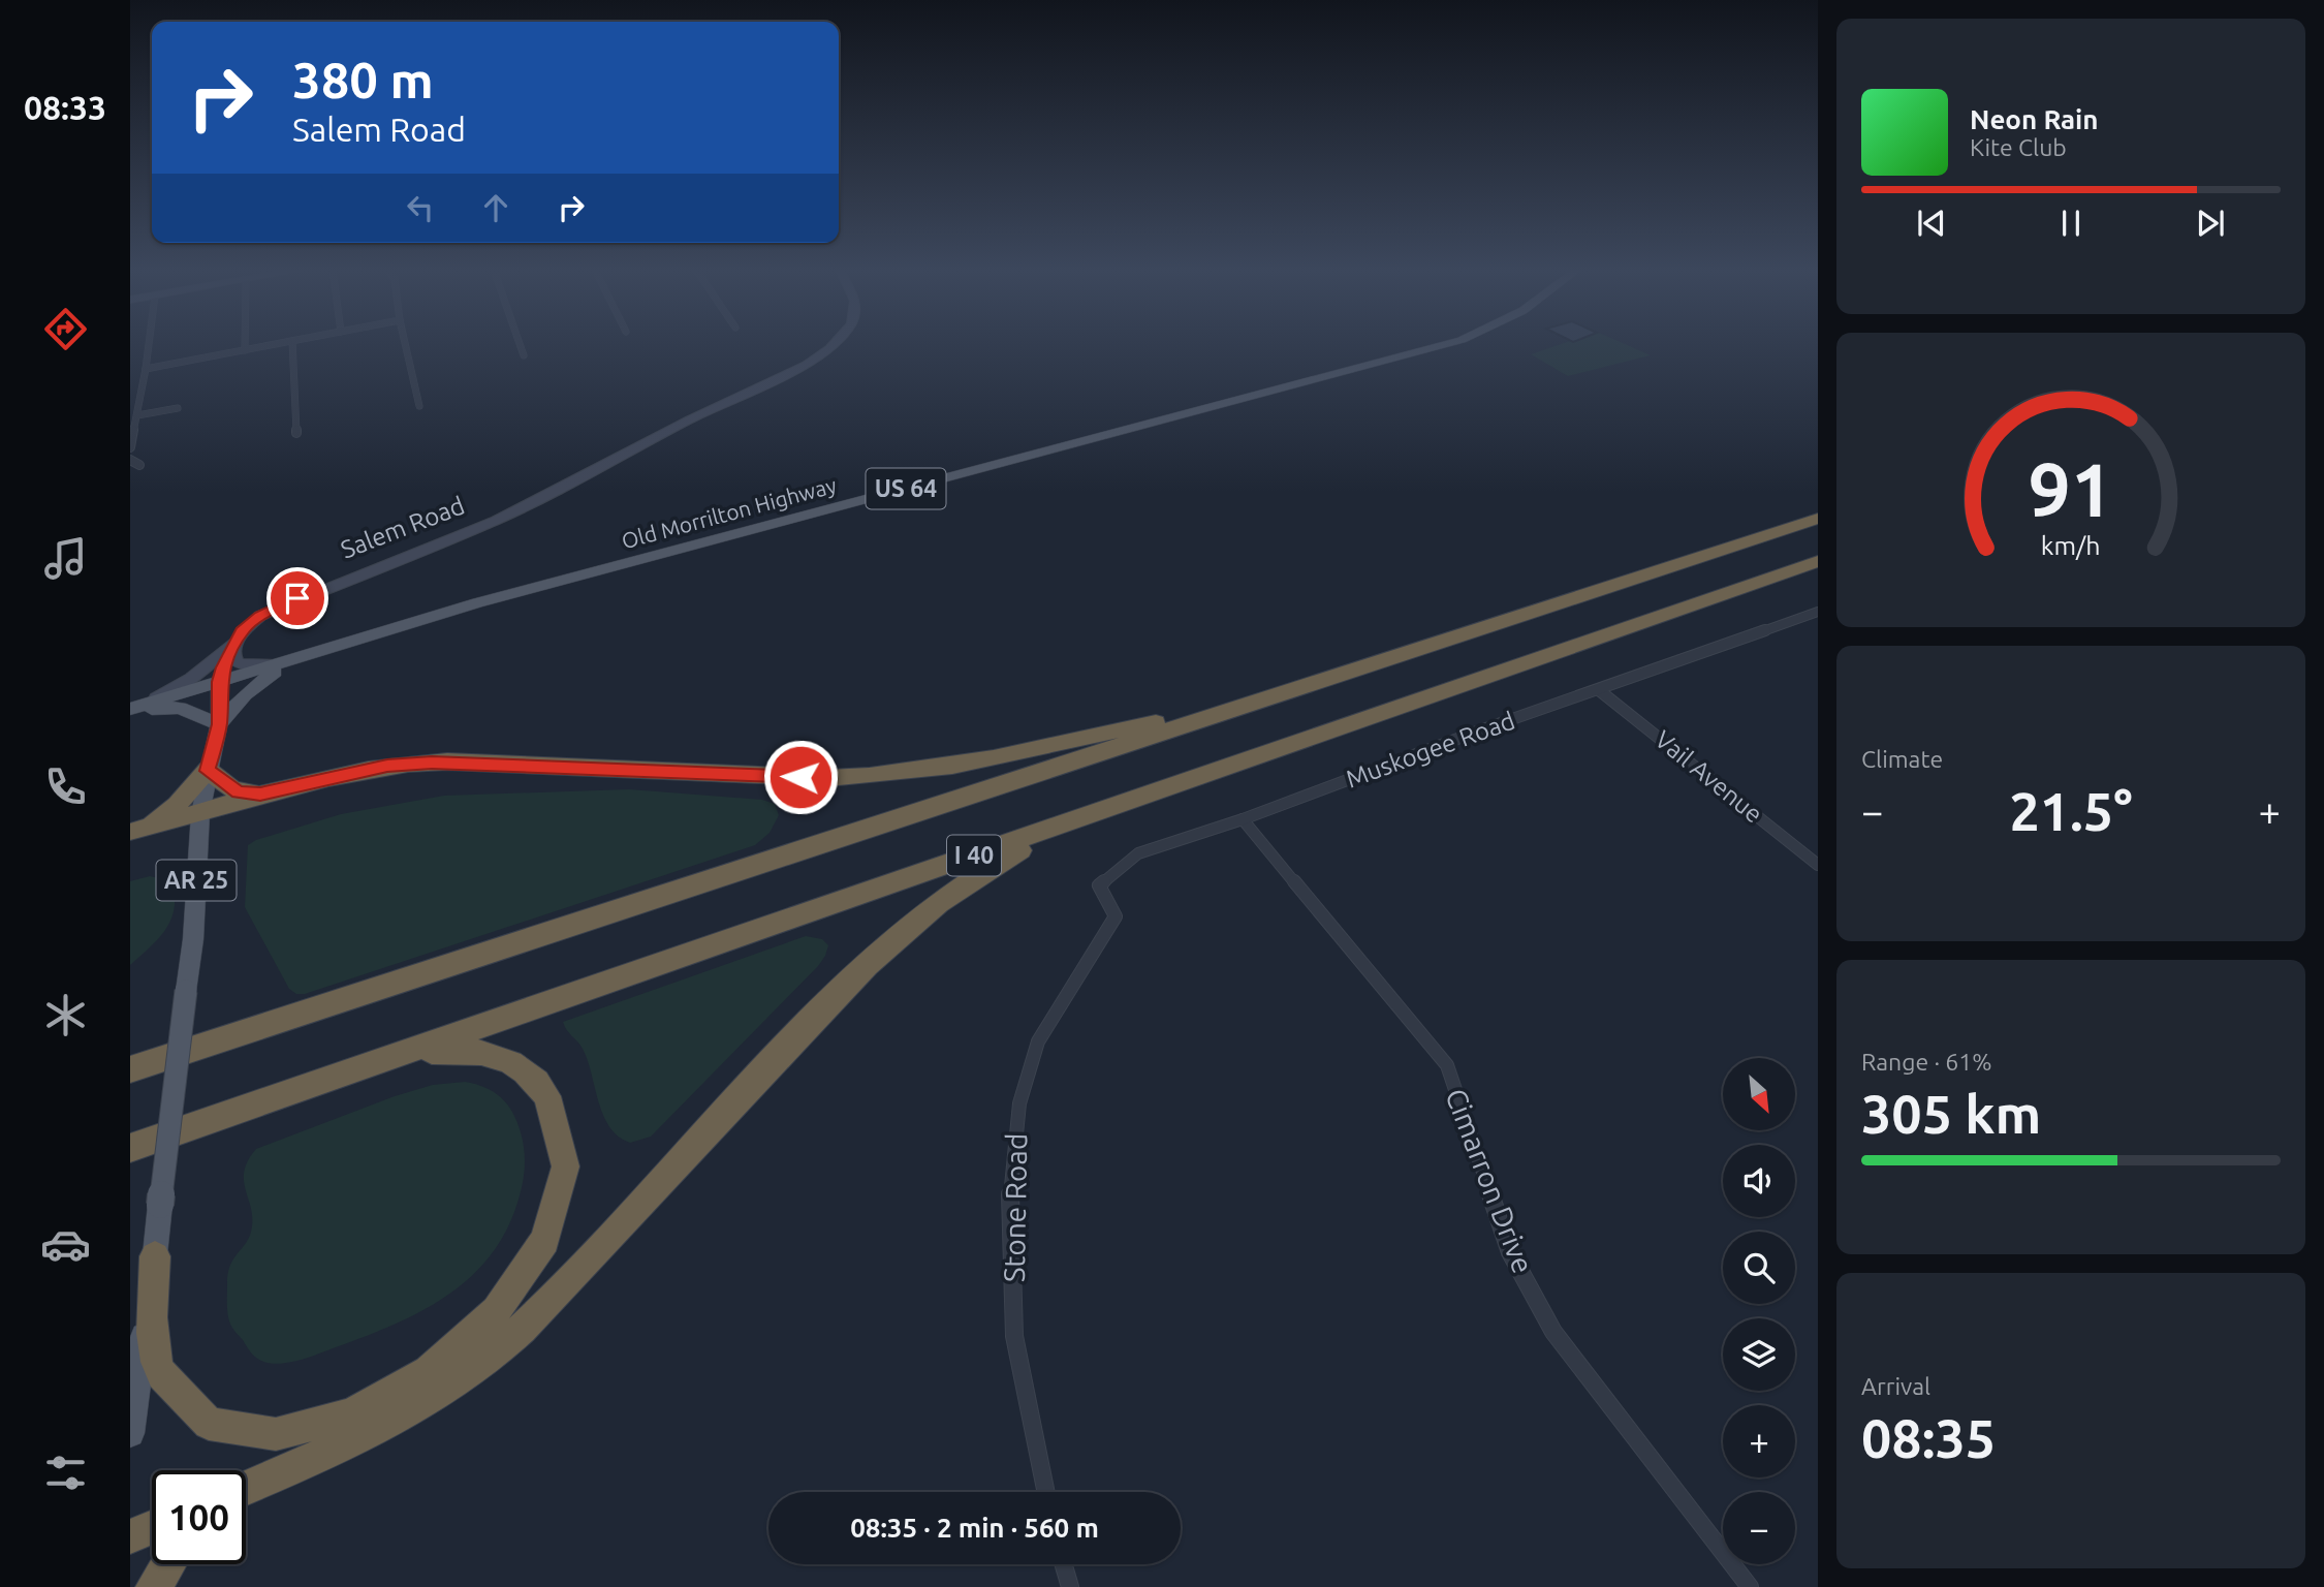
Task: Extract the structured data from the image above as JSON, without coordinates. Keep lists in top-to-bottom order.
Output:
{
  "streets": {
    "highway": ["I 40"],
    "main road": [
      "US 64",
      "Old Morrilton Highway",
      "Salem Road",
      "AR 25"
    ],
    "street": [
      "Muskogee Road",
      "Vail Avenue",
      "Cimarron Drive",
      "Stone Road"
    ]
  },
  "crossings": [
    ["Old Morrilton Highway", "Salem Road"],
    ["Salem Road", "AR 25"],
    ["Muskogee Road", "Vail Avenue"],
    ["Muskogee Road", "Cimarron Drive"],
    ["Muskogee Road", "Stone Road"]
  ],
  "north": "bottom right",
  "page": {
    "tabs": "08:33",
    "turn": ["380 m", "Salem Road"],
    "song": ["Neon Rain", "Kite Club"],
    "tile": [
      "Climate",
      ["Range · 61%", "305 km"],
      ["Arrival", "08:35"]
    ],
    "heat": ["−", "21.5°", "+"],
    "map_buttons": ["+", "−"],
    "limit": "100",
    "trip": "08:35 · 2 min · 560 m",
    "gauge": ["91", "km/h"]
  }
}
